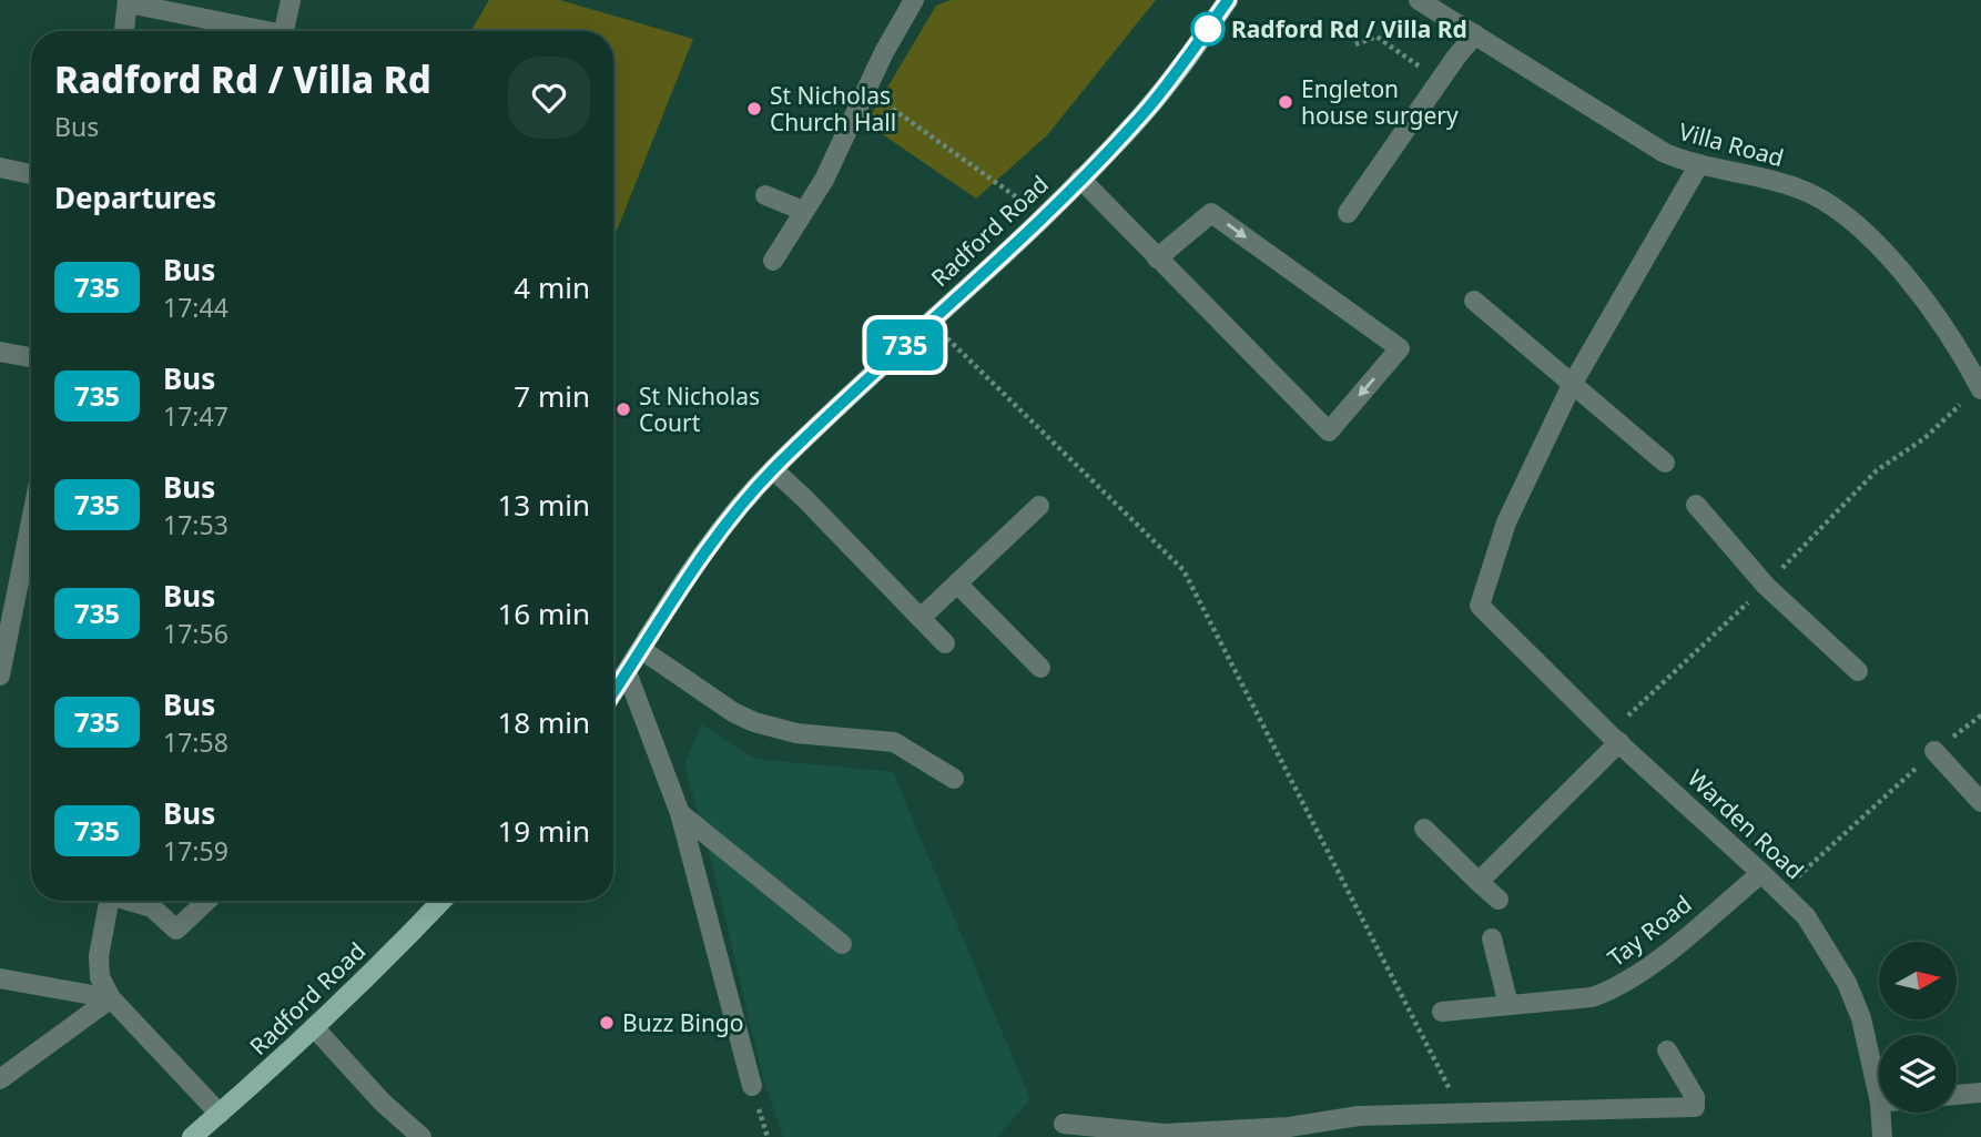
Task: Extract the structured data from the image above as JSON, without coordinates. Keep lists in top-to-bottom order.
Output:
{
  "streets": {
    "main road": ["Radford Road"],
    "street": ["Villa Road", "Warden Road", "Tay Road"]
  },
  "crossings": [
    ["Warden Road", "Tay Road"]
  ],
  "places": [
    "Radford Rd / Villa Rd",
    "Engleton house surgery",
    "St Nicholas Church Hall",
    "St Nicholas Court",
    "Buzz Bingo"
  ],
  "lines": ["bus line 735"],
  "north": "right",
  "page": {
    "on_map": "735",
    "heading": [
      ["Radford Rd / Villa Rd", "Bus"],
      "Departures"
    ],
    "list": [
      {
        "mark": "735",
        "name": "Bus",
        "note": "17:44",
        "value": "4 min"
      },
      {
        "mark": "735",
        "name": "Bus",
        "note": "17:47",
        "value": "7 min"
      },
      {
        "mark": "735",
        "name": "Bus",
        "note": "17:53",
        "value": "13 min"
      },
      {
        "mark": "735",
        "name": "Bus",
        "note": "17:56",
        "value": "16 min"
      },
      {
        "mark": "735",
        "name": "Bus",
        "note": "17:58",
        "value": "18 min"
      },
      {
        "mark": "735",
        "name": "Bus",
        "note": "17:59",
        "value": "19 min"
      }
    ]
  }
}
